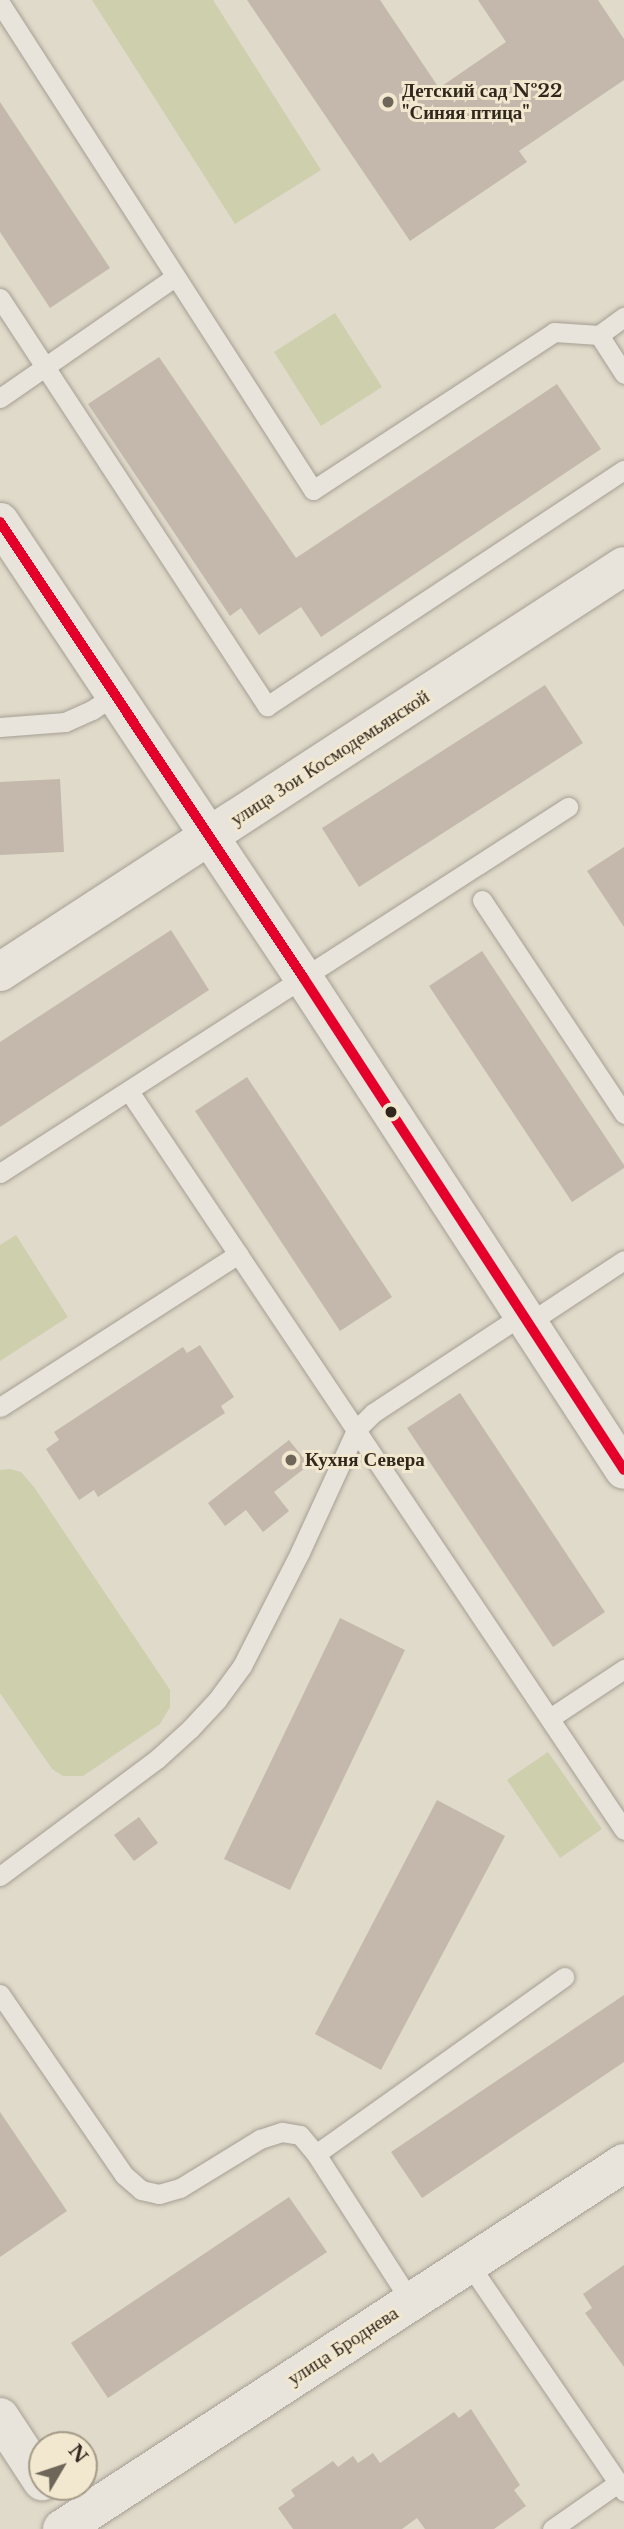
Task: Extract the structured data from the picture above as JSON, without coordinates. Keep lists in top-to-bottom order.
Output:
{
  "streets": {
    "main road": ["улица Зои Космодемьянской", "улица Броднева"]
  },
  "places": ["Детский сад №22 \"Синяя птица\"", "Кухня Севера"],
  "north": "top right"
}
